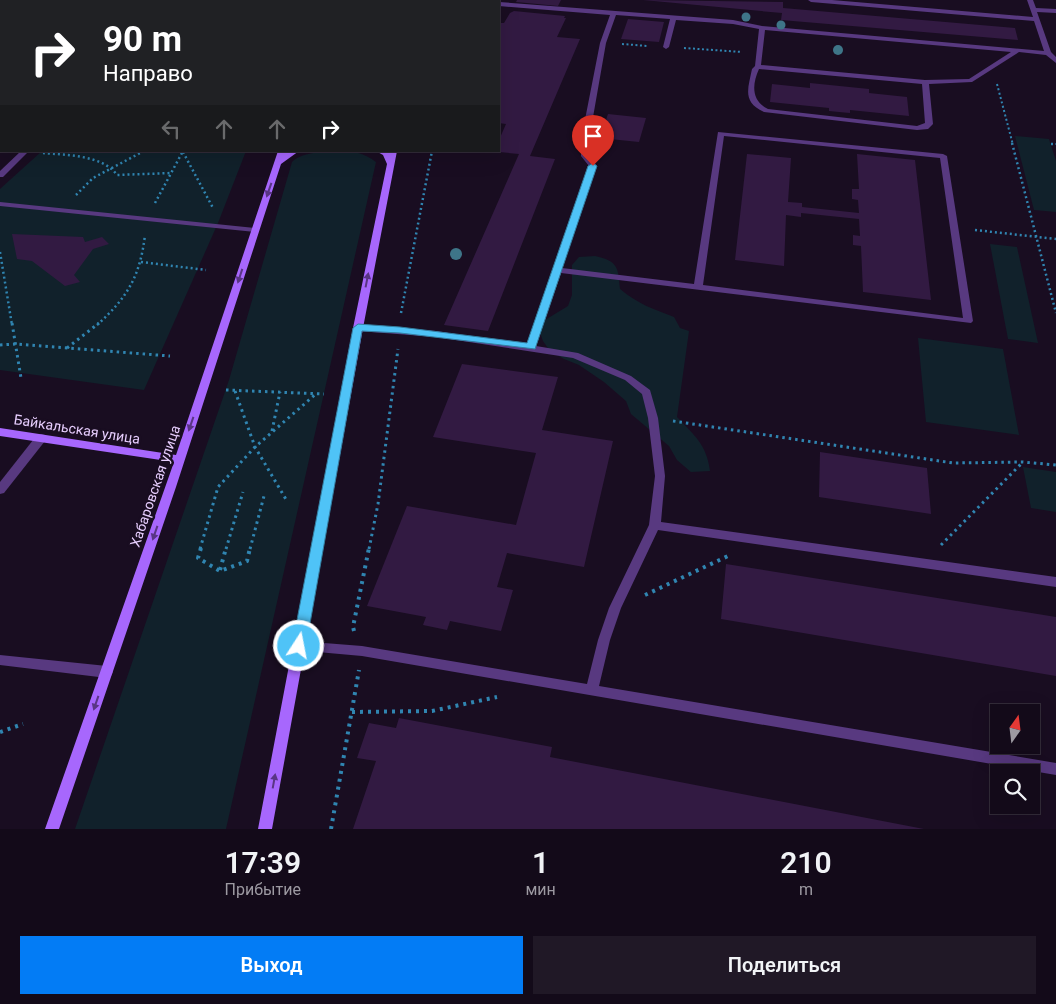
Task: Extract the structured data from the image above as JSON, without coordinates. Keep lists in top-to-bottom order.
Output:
{
  "streets": {
    "main road": ["Байкальская улица", "Хабаровская улица"]
  },
  "crossings": [
    ["Байкальская улица", "Хабаровская улица"]
  ],
  "one_way": ["Хабаровская улица"],
  "north": "top",
  "page": {
    "turn": ["90 m", "Направо"],
    "eta": [
      "17:39",
      "Прибытие",
      "1",
      "мин",
      "210",
      "m"
    ],
    "buttons": ["Выход", "Поделиться"]
  }
}
